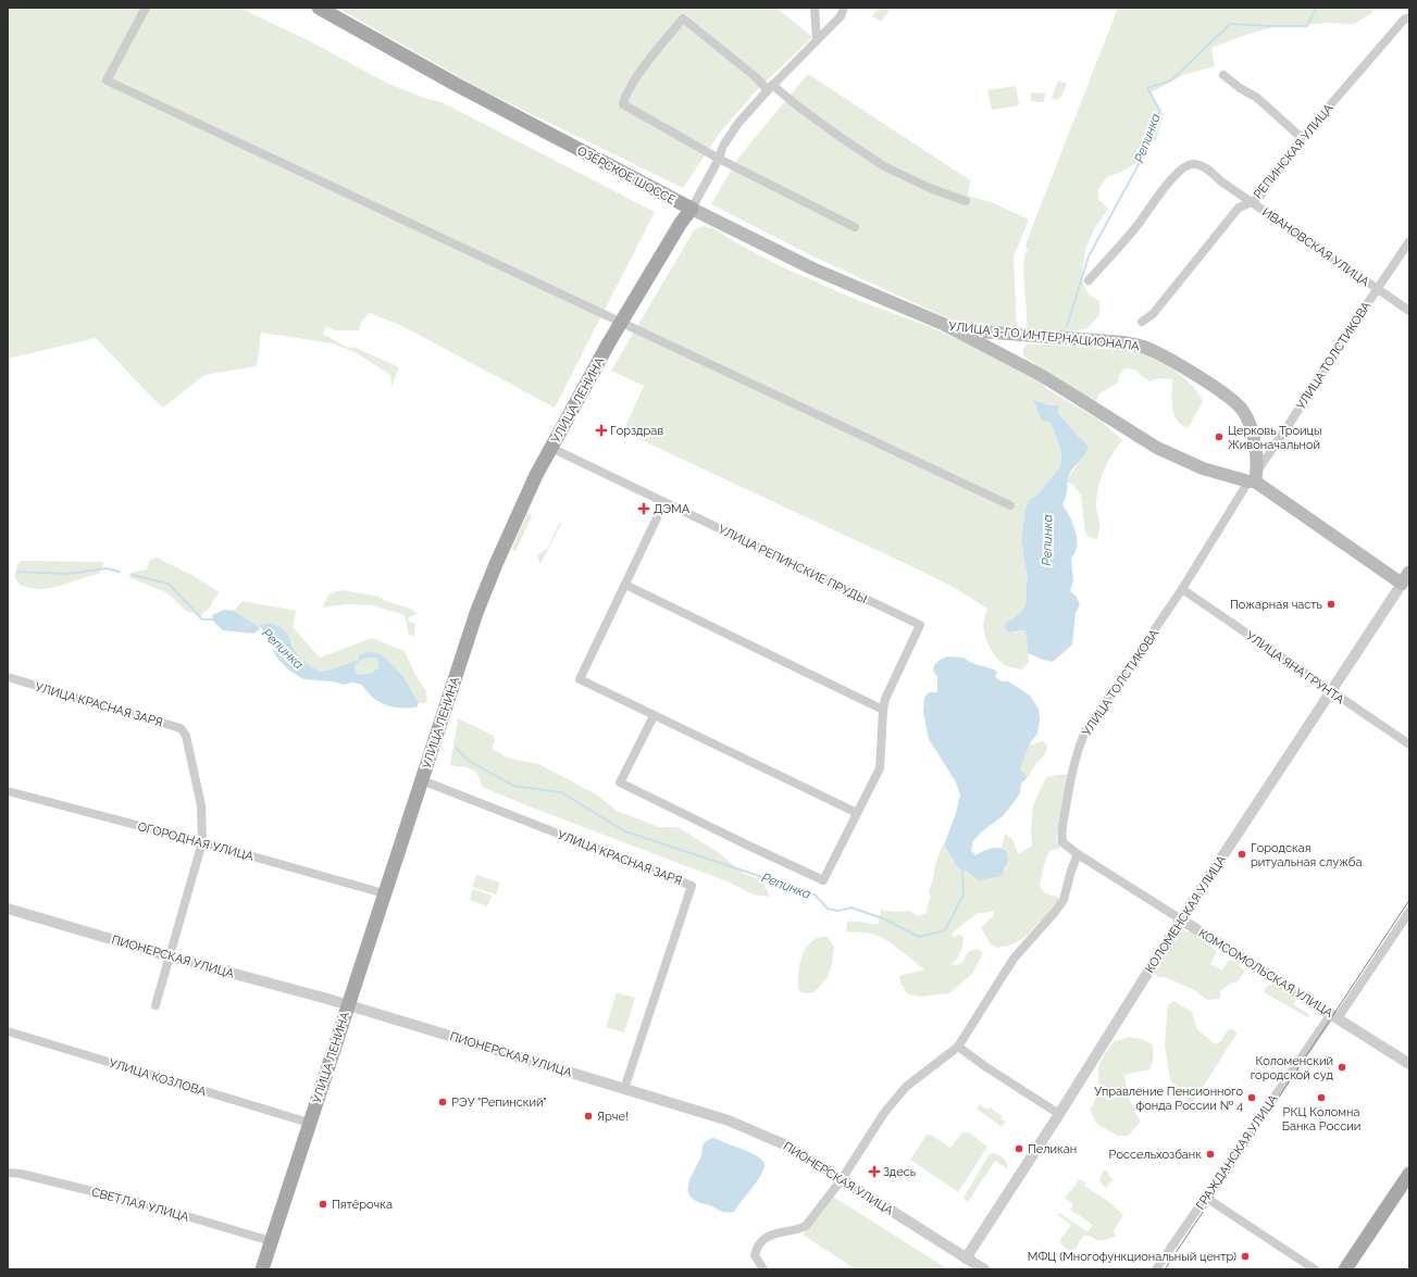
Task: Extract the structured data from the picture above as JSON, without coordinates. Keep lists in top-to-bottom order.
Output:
{
  "streets": {
    "main road": [
      "ОЗЁРСКОЕ ШОССЕ",
      "УЛИЦА 3-ГО ИНТЕРНАЦИОНАЛА",
      "УЛИЦА ЛЕНИНА",
      "КОЛОМЕНСКАЯ УЛИЦА"
    ],
    "street": [
      "РЕПИНСКАЯ УЛИЦА",
      "ИВАНОВСКАЯ УЛИЦА",
      "УЛИЦА ТОЛСТИКОВА",
      "УЛИЦА РЕПИНСКИЕ ПРУДЫ",
      "УЛИЦА ЯНА ГРУНТА",
      "УЛИЦА КРАСНАЯ ЗАРЯ",
      "ОГОРОДНАЯ УЛИЦА",
      "ПИОНЕРСКАЯ УЛИЦА",
      "КОМСОМОЛЬСКАЯ УЛИЦА",
      "УЛИЦА КОЗЛОВА",
      "ГРАЖДАНСКАЯ УЛИЦА",
      "СВЕТЛАЯ УЛИЦА"
    ]
  },
  "crossings": [
    ["РЕПИНСКАЯ УЛИЦА", "ИВАНОВСКАЯ УЛИЦА"],
    ["ОЗЁРСКОЕ ШОССЕ", "УЛИЦА 3-ГО ИНТЕРНАЦИОНАЛА"],
    ["ОЗЁРСКОЕ ШОССЕ", "УЛИЦА ЛЕНИНА"],
    ["ИВАНОВСКАЯ УЛИЦА", "УЛИЦА ТОЛСТИКОВА"],
    ["УЛИЦА 3-ГО ИНТЕРНАЦИОНАЛА", "УЛИЦА ТОЛСТИКОВА"],
    ["УЛИЦА 3-ГО ИНТЕРНАЦИОНАЛА", "КОЛОМЕНСКАЯ УЛИЦА"],
    ["УЛИЦА ТОЛСТИКОВА", "УЛИЦА ЯНА ГРУНТА"],
    ["УЛИЦА ТОЛСТИКОВА", "КОМСОМОЛЬСКАЯ УЛИЦА"],
    ["УЛИЦА ЛЕНИНА", "УЛИЦА КРАСНАЯ ЗАРЯ"],
    ["УЛИЦА ЛЕНИНА", "ОГОРОДНАЯ УЛИЦА"],
    ["УЛИЦА ЛЕНИНА", "ПИОНЕРСКАЯ УЛИЦА"],
    ["УЛИЦА ЛЕНИНА", "УЛИЦА КОЗЛОВА"],
    ["УЛИЦА ЛЕНИНА", "СВЕТЛАЯ УЛИЦА"],
    ["УЛИЦА ЯНА ГРУНТА", "КОЛОМЕНСКАЯ УЛИЦА"],
    ["УЛИЦА КРАСНАЯ ЗАРЯ", "ОГОРОДНАЯ УЛИЦА"],
    ["УЛИЦА КРАСНАЯ ЗАРЯ", "ПИОНЕРСКАЯ УЛИЦА"],
    ["КОЛОМЕНСКАЯ УЛИЦА", "ПИОНЕРСКАЯ УЛИЦА"],
    ["КОЛОМЕНСКАЯ УЛИЦА", "КОМСОМОЛЬСКАЯ УЛИЦА"],
    ["КОМСОМОЛЬСКАЯ УЛИЦА", "ГРАЖДАНСКАЯ УЛИЦА"]
  ],
  "water": ["Репинка"],
  "places": {
    "health": ["Горздрав", "ДЭМА", "Здесь"],
    "other": [
      "Церковь Троицы Живоначальной",
      "Пожарная часть",
      "Городская ритуальная служба",
      "Коломенский городской суд",
      "Управление Пенсионного фонда России № 4",
      "РКЦ Коломна Банка России",
      "РЭУ \"Репинский\"",
      "Ярче!",
      "Пеликан",
      "Россельхозбанк",
      "Пятёрочка",
      "МФЦ (Многофункциональный центр)"
    ]
  }
}
